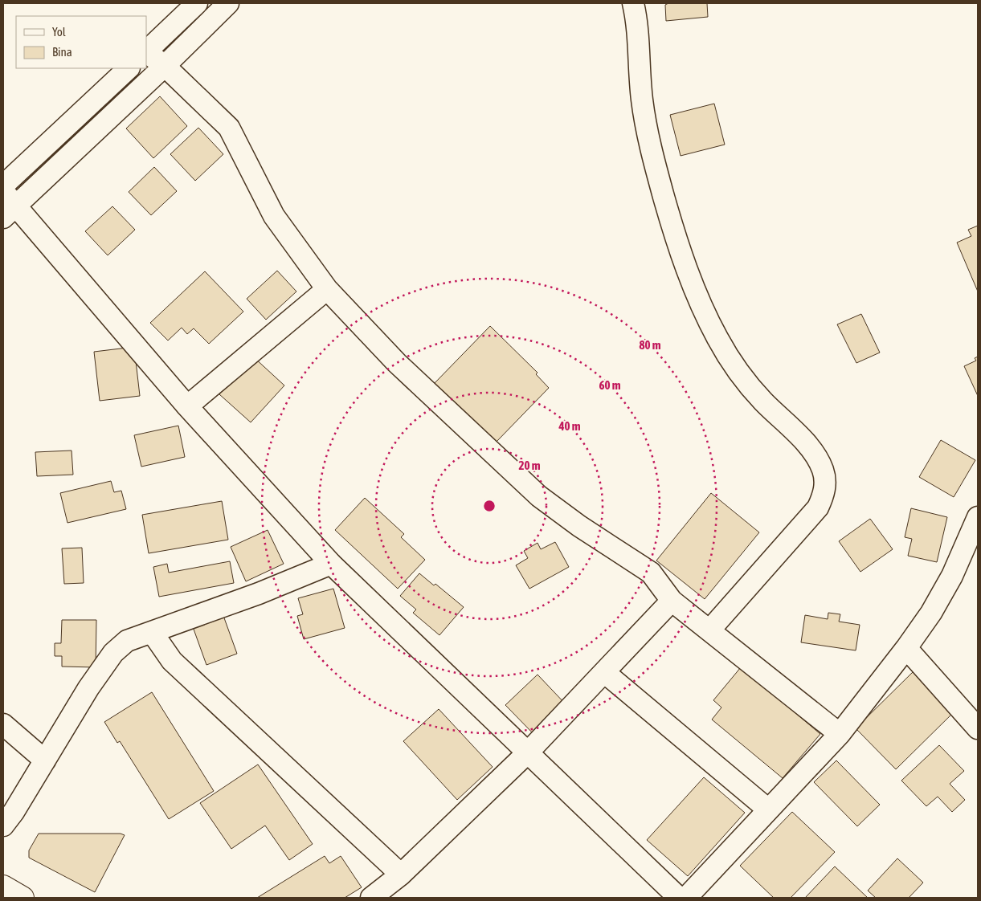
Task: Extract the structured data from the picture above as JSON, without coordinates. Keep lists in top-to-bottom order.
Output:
{
  "legend": ["Yol", "Bina"],
  "rings": [
    "80 m",
    "60 m",
    "40 m",
    "20 m"
  ]
}
